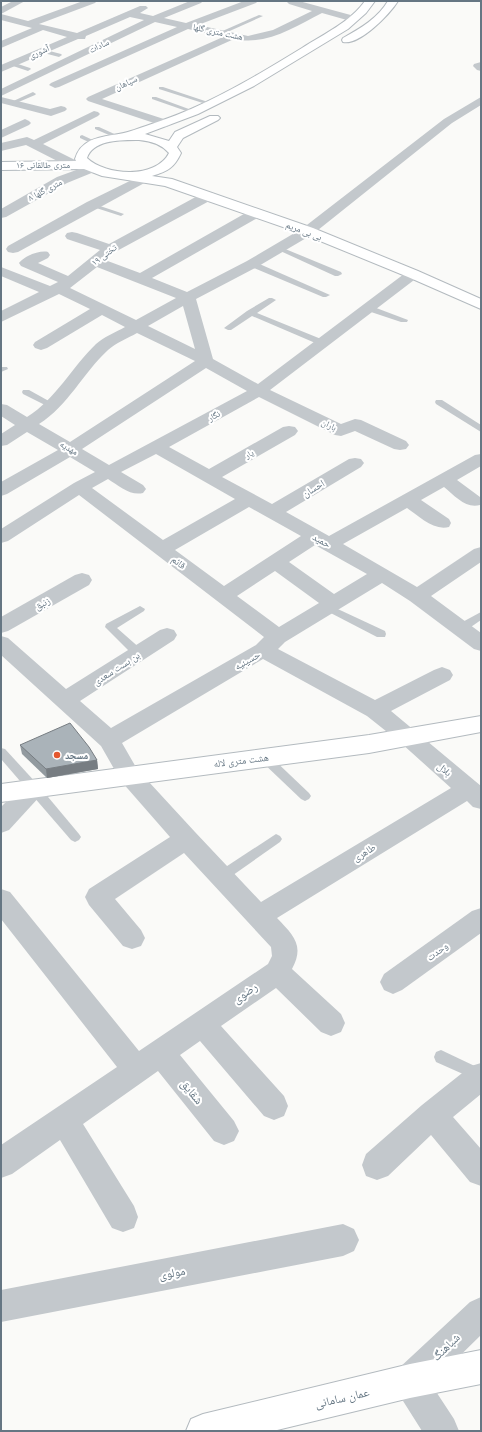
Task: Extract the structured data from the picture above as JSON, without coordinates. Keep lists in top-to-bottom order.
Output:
{
  "streets": {
    "street": [
      "هشت متری گلها",
      "سادات",
      "آشوری",
      "سپاهان",
      "۱۶ متری طالقانی",
      "۸ متری گلها",
      "بی بی مریم",
      "تختی ۱۹",
      "نگار",
      "باران",
      "مهدیه",
      "یار",
      "احسان",
      "حمید",
      "قائم",
      "زنبق",
      "حسینیه",
      "بن بست سعدی",
      "هشت متری لاله",
      "بلال",
      "طاهری",
      "وحدت",
      "رضوی",
      "شقایق",
      "مولوی",
      "شباهنگ",
      "عمان سامانی"
    ]
  },
  "crossings": [
    ["هشت متری گلها", "سادات"],
    ["هشت متری گلها", "آشوری"],
    ["هشت متری گلها", "سپاهان"],
    ["۱۶ متری طالقانی", "۸ متری گلها"],
    ["۱۶ متری طالقانی", "بی بی مریم"],
    ["بی بی مریم", "تختی ۱۹"],
    ["بی بی مریم", "نگار"],
    ["نگار", "باران"],
    ["نگار", "مهدیه"],
    ["نگار", "حمید"],
    ["نگار", "قائم"],
    ["یار", "حمید"],
    ["احسان", "حمید"],
    ["حمید", "حسینیه"],
    ["قائم", "حسینیه"],
    ["قائم", "بلال"],
    ["حسینیه", "رضوی"],
    ["بن بست سعدی", "رضوی"],
    ["هشت متری لاله", "بلال"],
    ["هشت متری لاله", "رضوی"],
    ["بلال", "طاهری"],
    ["طاهری", "رضوی"],
    ["رضوی", "شقایق"],
    ["شباهنگ", "عمان سامانی"]
  ],
  "places": ["مسجد"]
}
